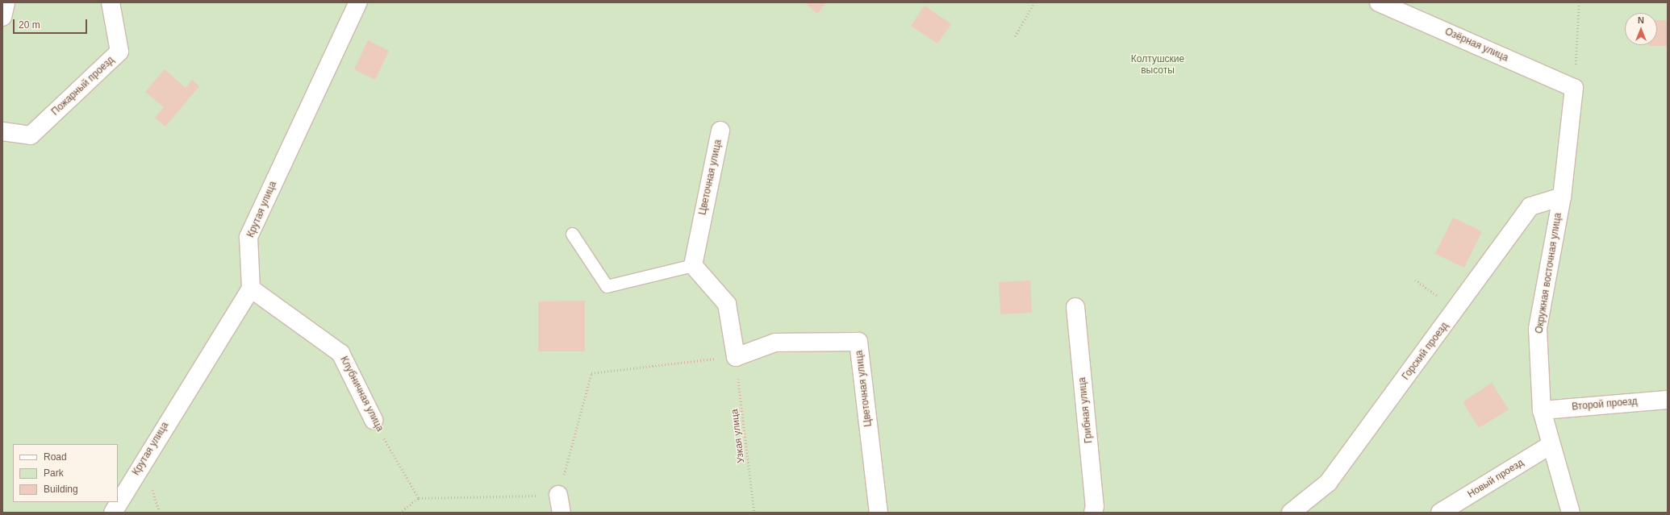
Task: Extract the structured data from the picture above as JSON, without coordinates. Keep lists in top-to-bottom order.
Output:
{
  "streets": {
    "street": [
      "Озёрная улица",
      "Пожарный проезд",
      "Цветочная улица",
      "Крутая улица",
      "Окружная восточная улица",
      "Горский проезд",
      "Клубничная улица",
      "Второй проезд",
      "Грибная улица",
      "Новый проезд"
    ],
    "path": ["Узкая улица"]
  },
  "crossings": [
    ["Озёрная улица", "Окружная восточная улица"],
    ["Цветочная улица", "Узкая улица"],
    ["Крутая улица", "Клубничная улица"],
    ["Окружная восточная улица", "Горский проезд"],
    ["Окружная восточная улица", "Второй проезд"],
    ["Окружная восточная улица", "Новый проезд"]
  ],
  "parks": ["Колтушские высоты"],
  "legend": ["Road", "Park", "Building"],
  "scale_bar": "20 m",
  "north": "top"
}
